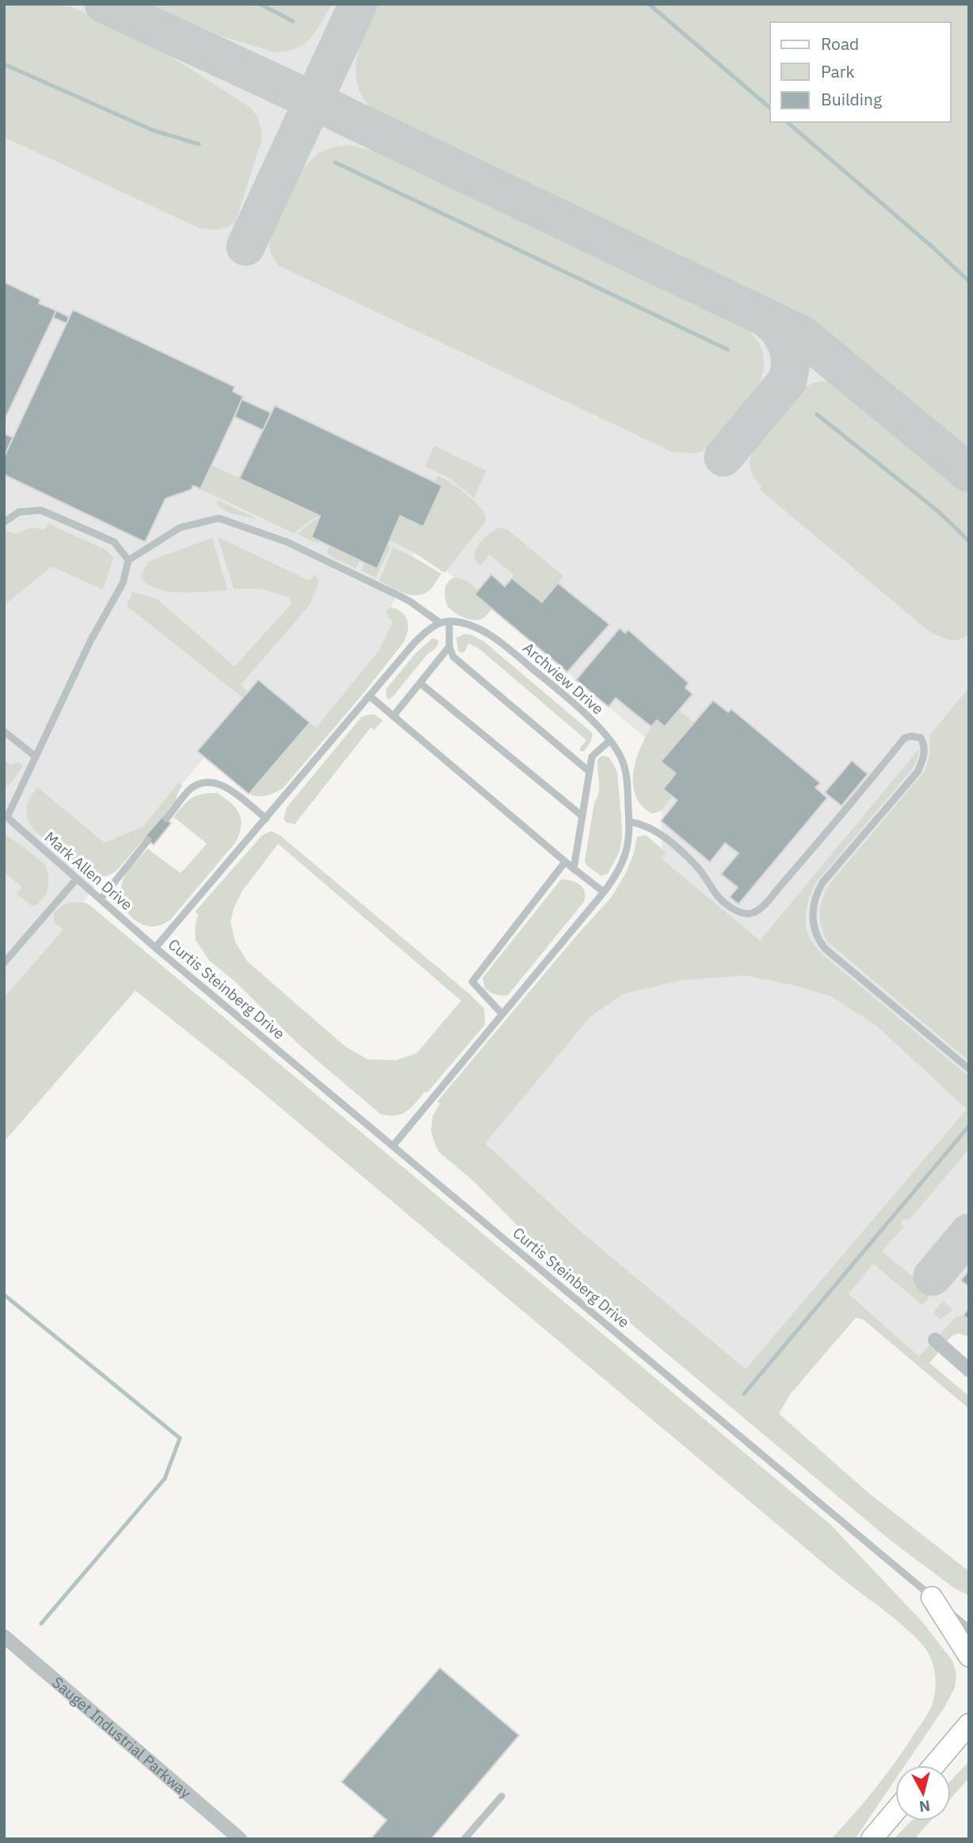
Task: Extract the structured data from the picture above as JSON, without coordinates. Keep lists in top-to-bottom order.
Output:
{
  "streets": {
    "street": ["Sauget Industrial Parkway"],
    "lane": ["Archview Drive", "Mark Allen Drive", "Curtis Steinberg Drive"]
  },
  "crossings": [
    ["Archview Drive", "Mark Allen Drive"],
    ["Archview Drive", "Curtis Steinberg Drive"],
    ["Mark Allen Drive", "Curtis Steinberg Drive"]
  ],
  "legend": ["Road", "Park", "Building"],
  "north": "bottom"
}
